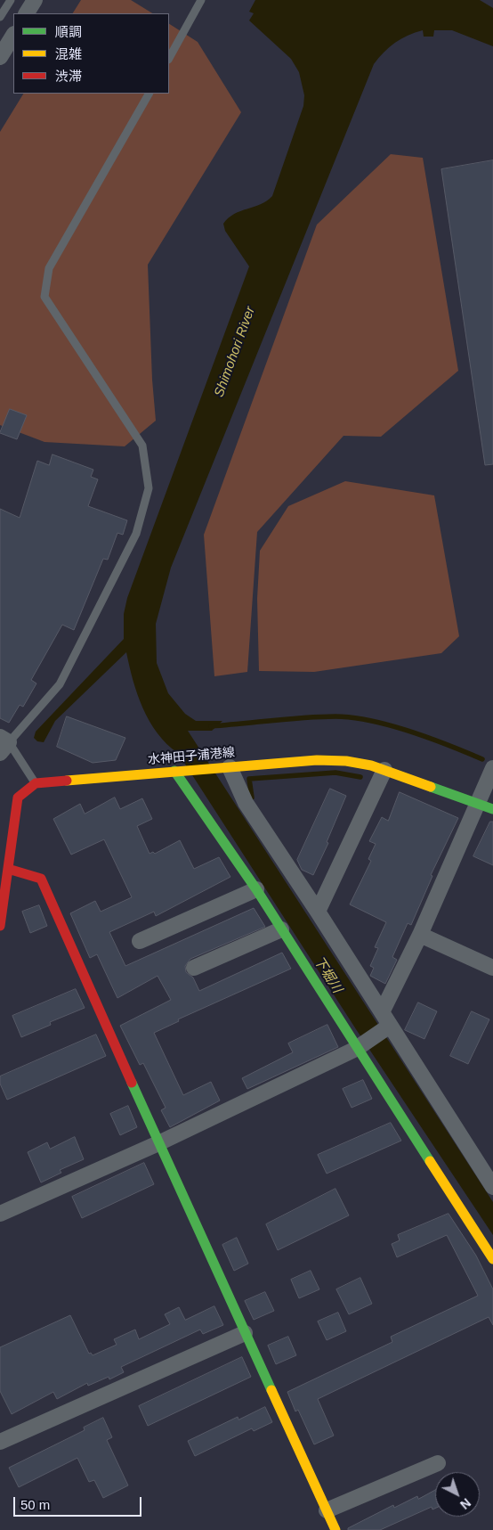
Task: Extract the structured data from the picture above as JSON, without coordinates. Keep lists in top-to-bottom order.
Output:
{
  "streets": {
    "street": ["水神田子浦港線"]
  },
  "water": ["Shimohori River", "下堀川"],
  "legend": ["順調", "混雑", "渋滞"],
  "scale_bar": "50 m",
  "north": "bottom right"
}
